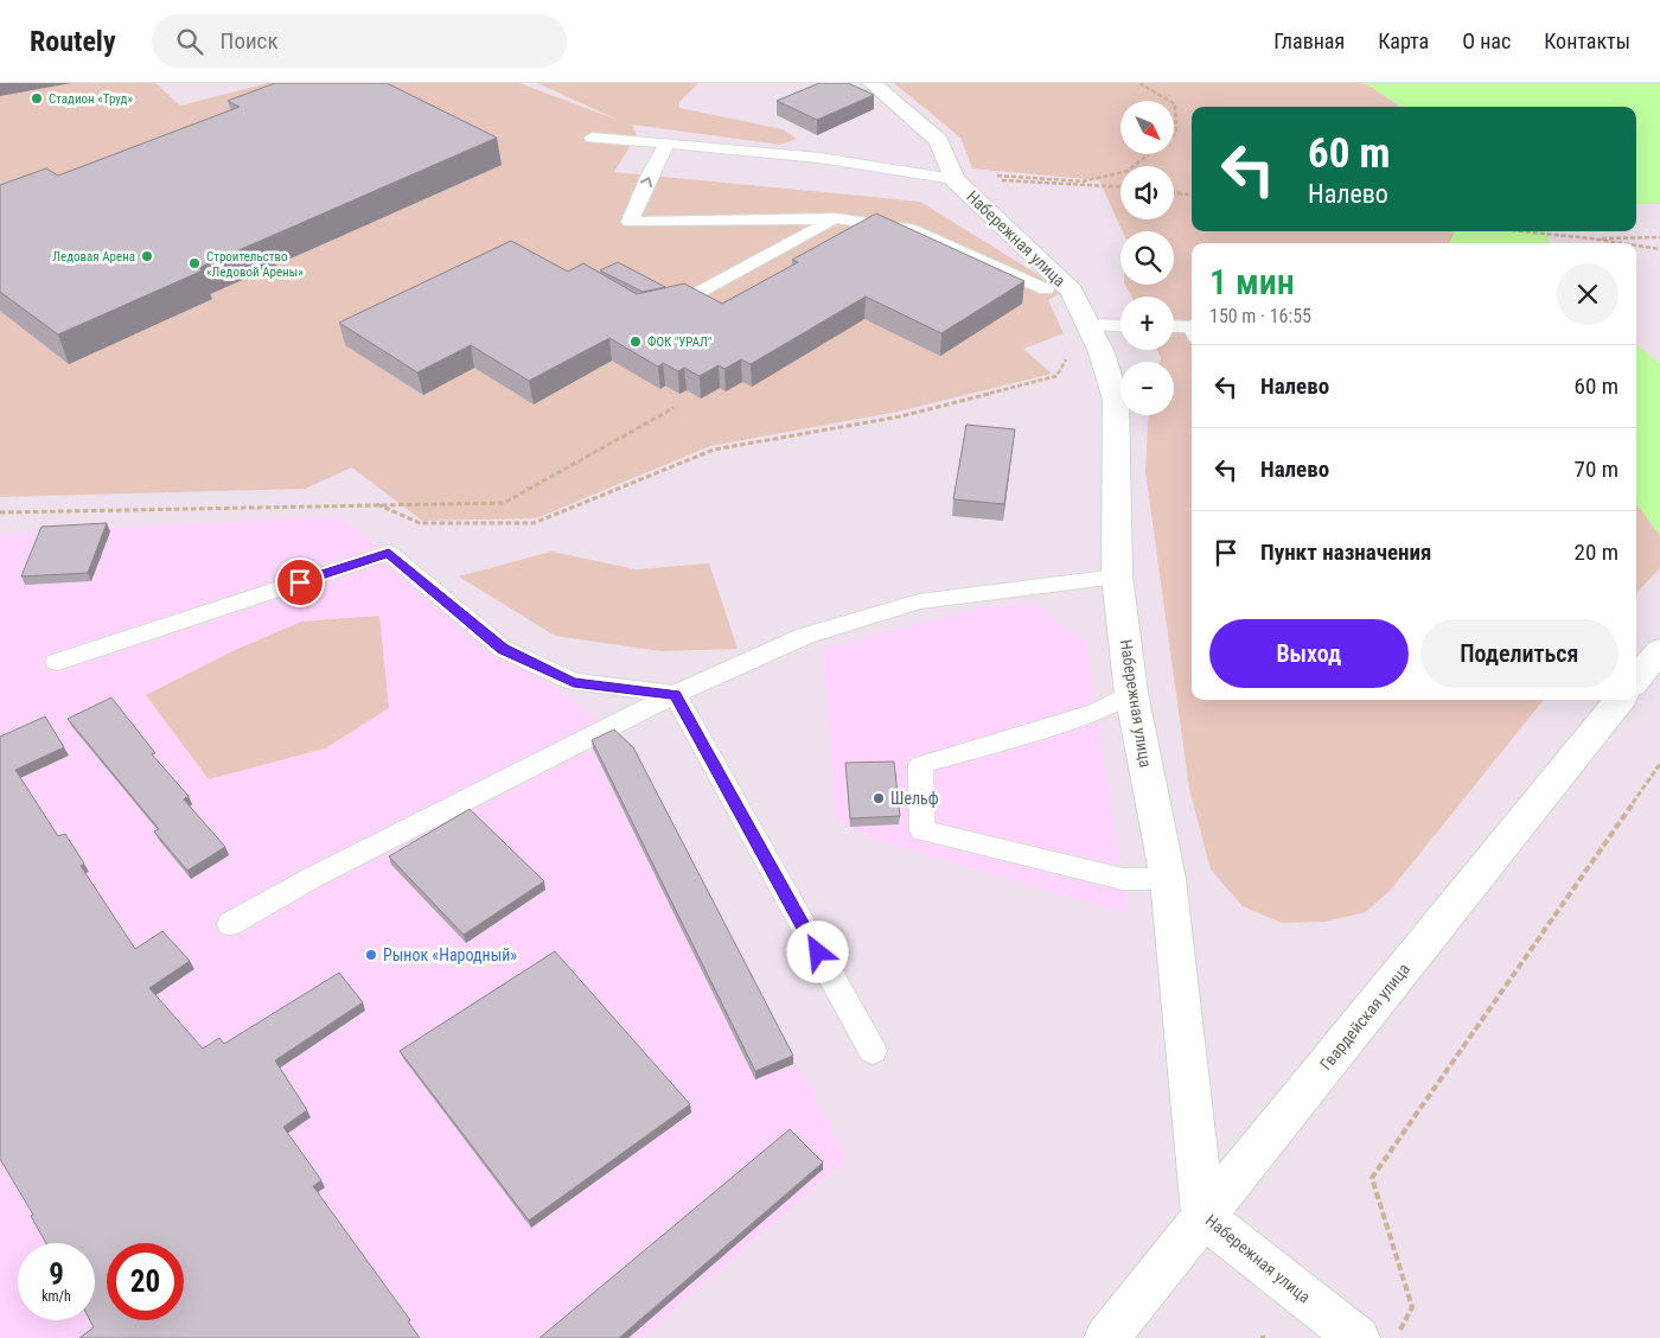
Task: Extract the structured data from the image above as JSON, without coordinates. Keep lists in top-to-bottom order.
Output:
{
  "streets": {
    "street": ["Набережная улица", "Гвардейская улица"]
  },
  "crossings": [
    ["Набережная улица", "Гвардейская улица"]
  ],
  "places": [
    "Стадион «Труд»",
    "Ледовая Арена",
    "Строительство «Ледовой Арены»",
    "ФОК \"УРАЛ\"",
    "Шельф",
    "Рынок «Народный»"
  ],
  "north": "bottom right",
  "page": {
    "header": "Routely",
    "search": "Поиск",
    "nav": [
      "Главная",
      "Карта",
      "О нас",
      "Контакты"
    ],
    "map_buttons": ["+", "−"],
    "turn": ["60 m", "Налево"],
    "heading": ["1 мин", "150 m · 16:55"],
    "list": [
      {
        "name": "Налево",
        "value": "60 m"
      },
      {
        "name": "Налево",
        "value": "70 m"
      },
      {
        "name": "Пункт назначения",
        "value": "20 m"
      }
    ],
    "buttons": ["Выход", "Поделиться"],
    "speed": "9 km/h",
    "limit": "20"
  }
}
